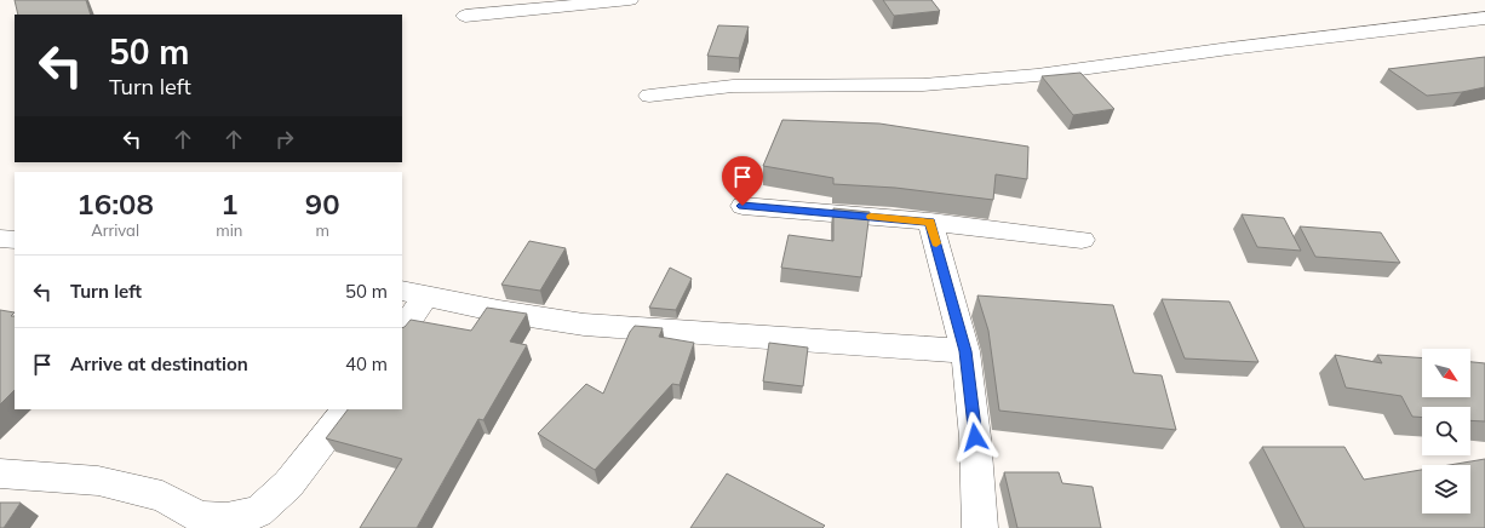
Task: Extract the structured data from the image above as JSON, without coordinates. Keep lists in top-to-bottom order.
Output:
{
  "north": "bottom right",
  "page": {
    "turn": ["50 m", "Turn left"],
    "eta": [
      "16:08",
      "Arrival",
      "1",
      "min",
      "90",
      "m"
    ],
    "list": [
      {
        "name": "Turn left",
        "value": "50 m"
      },
      {
        "name": "Arrive at destination",
        "value": "40 m"
      }
    ]
  }
}
